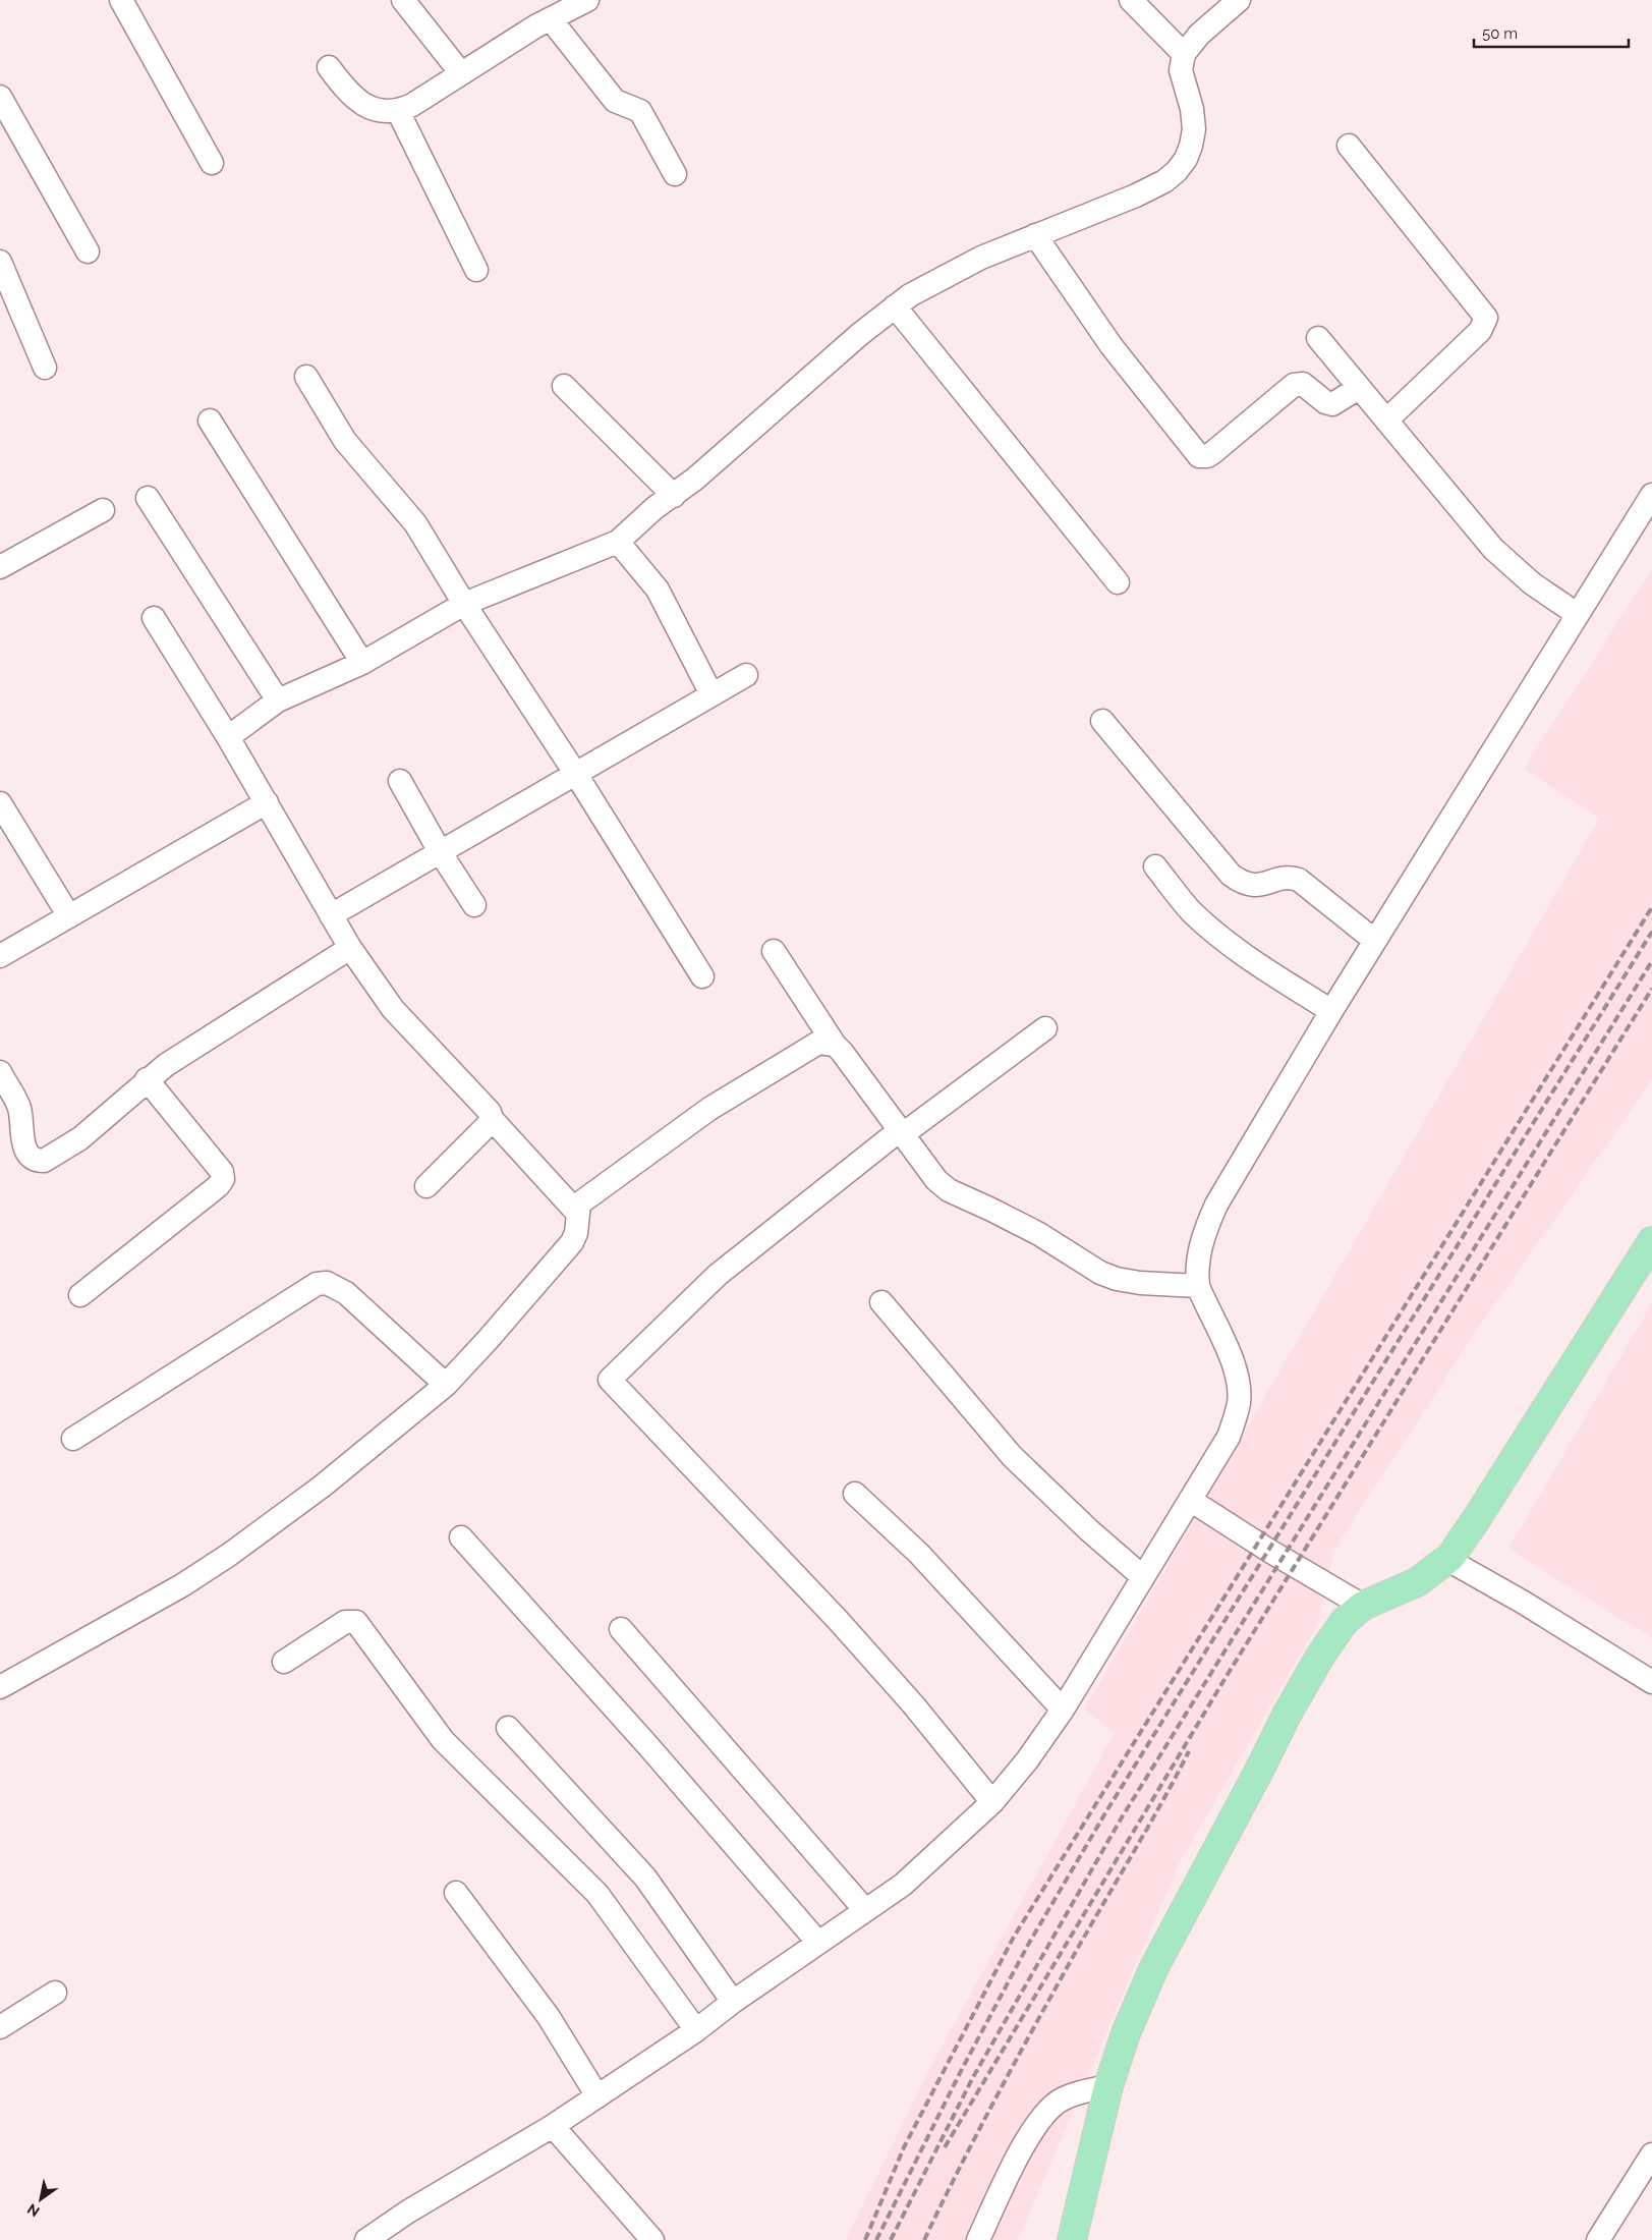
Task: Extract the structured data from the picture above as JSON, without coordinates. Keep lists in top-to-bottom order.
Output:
{
  "scale_bar": "50 m",
  "north": "bottom left"
}
